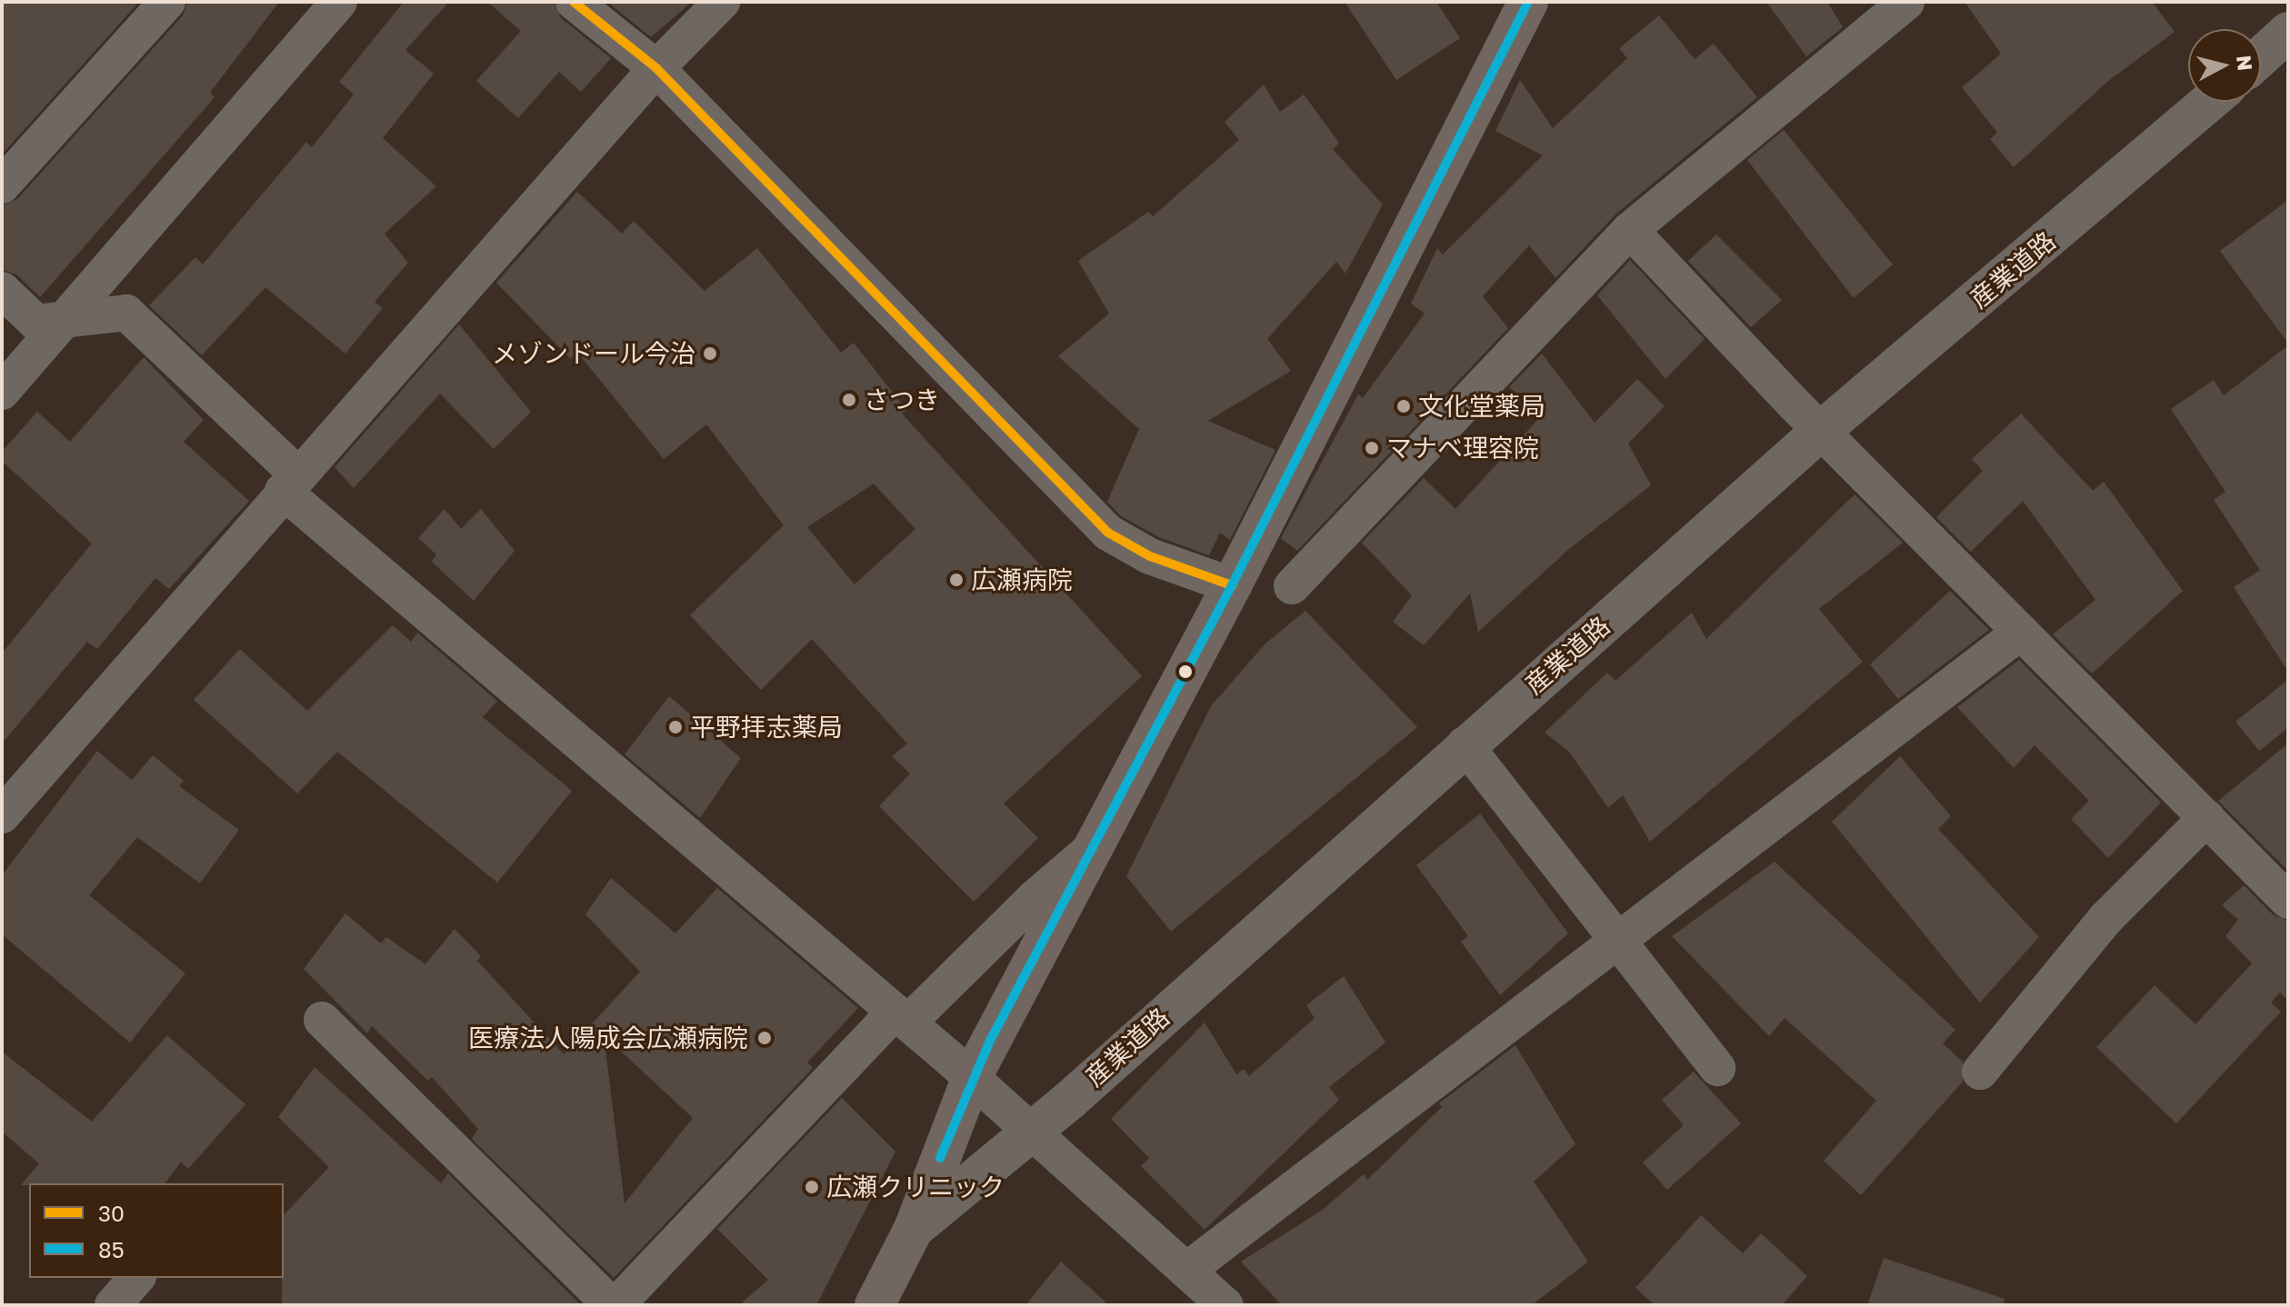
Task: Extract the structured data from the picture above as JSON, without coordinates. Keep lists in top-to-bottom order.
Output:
{
  "streets": {
    "street": ["産業道路"]
  },
  "places": [
    "メゾンドール今治",
    "さつき",
    "文化堂薬局",
    "マナベ理容院",
    "広瀬病院",
    "平野拝志薬局",
    "医療法人陽成会広瀬病院",
    "広瀬クリニック"
  ],
  "lines": ["transit line 30", "transit line 85"],
  "legend": ["30", "85"],
  "north": "right"
}
